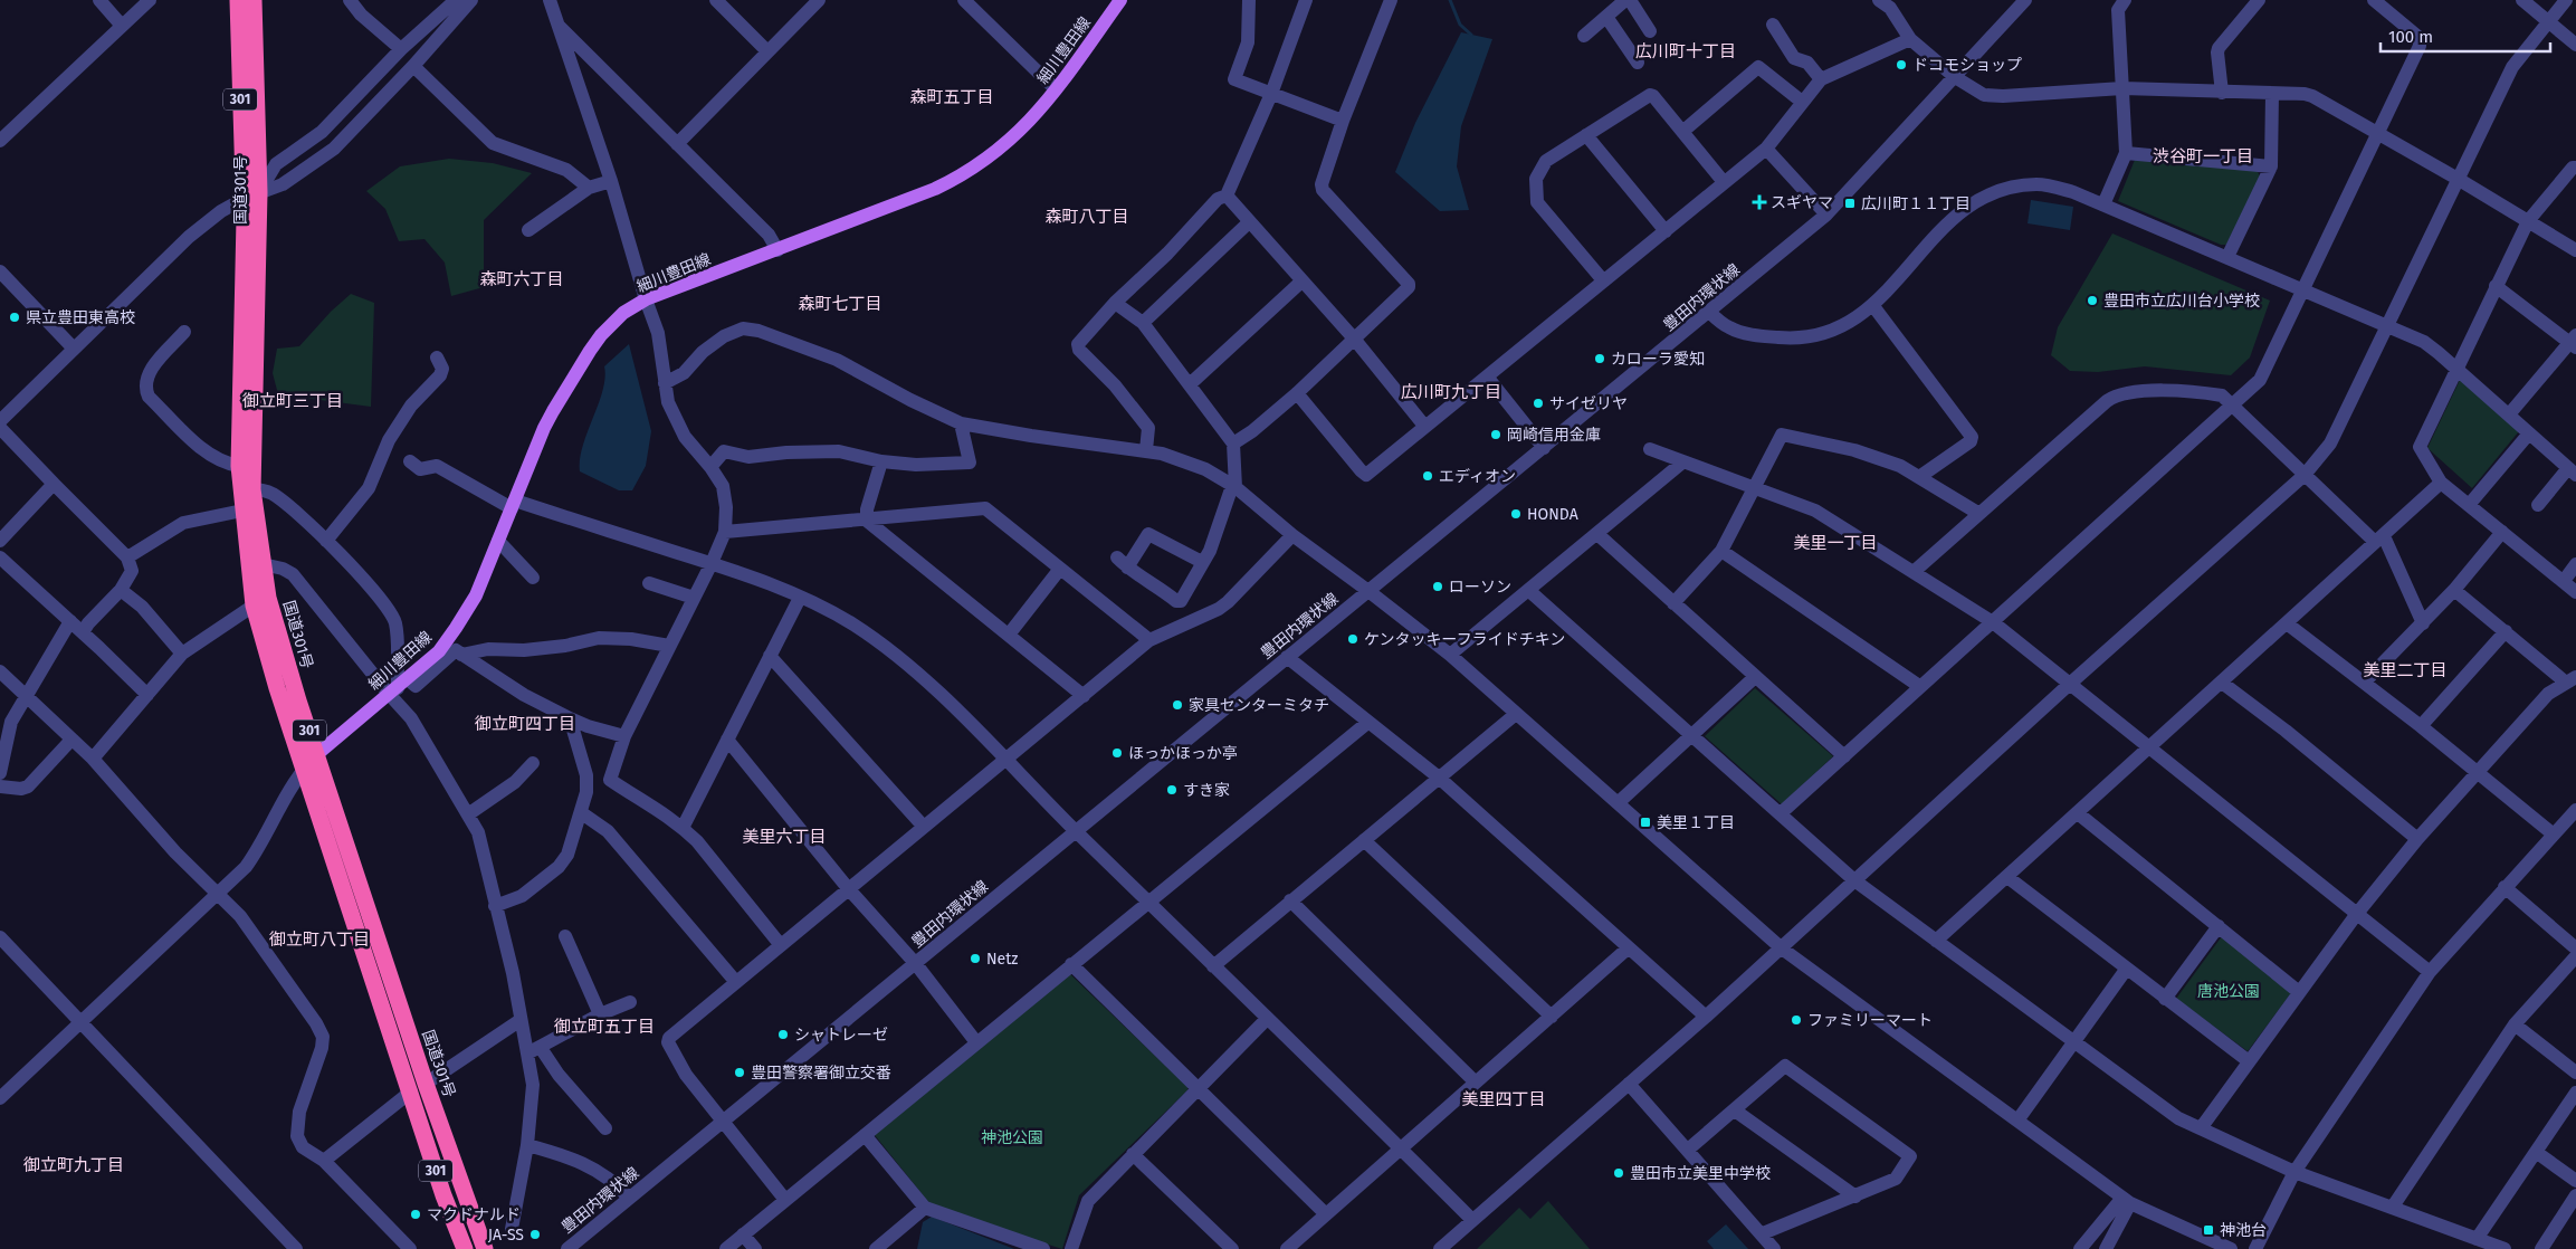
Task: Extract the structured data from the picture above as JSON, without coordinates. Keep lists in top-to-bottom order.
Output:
{
  "streets": {
    "highway": ["301", "国道301号"],
    "main road": ["細川豊田線"],
    "street": ["豊田内環状線"]
  },
  "crossings": [
    ["細川豊田線", "国道301号"]
  ],
  "districts": [
    "広川町十丁目",
    "森町五丁目",
    "渋谷町一丁目",
    "森町八丁目",
    "森町六丁目",
    "森町七丁目",
    "広川町九丁目",
    "御立町三丁目",
    "美里一丁目",
    "美里二丁目",
    "御立町四丁目",
    "美里六丁目",
    "御立町八丁目",
    "御立町五丁目",
    "美里四丁目",
    "御立町九丁目"
  ],
  "parks": ["唐池公園", "神池公園"],
  "places": {
    "other": [
      "ドコモショップ",
      "豊田市立広川台小学校",
      "県立豊田東高校",
      "カローラ愛知",
      "サイゼリヤ",
      "岡崎信用金庫",
      "エディオン",
      "HONDA",
      "ローソン",
      "ケンタッキーフライドチキン",
      "家具センターミタチ",
      "ほっかほっか亭",
      "すき家",
      "Netz",
      "ファミリーマート",
      "シャトレーゼ",
      "豊田警察署御立交番",
      "豊田市立美里中学校",
      "マクドナルド",
      "JA-SS"
    ],
    "health": ["スギヤマ"],
    "transit": ["広川町１１丁目", "美里１丁目", "神池台"]
  },
  "scale_bar": "100 m"
}
